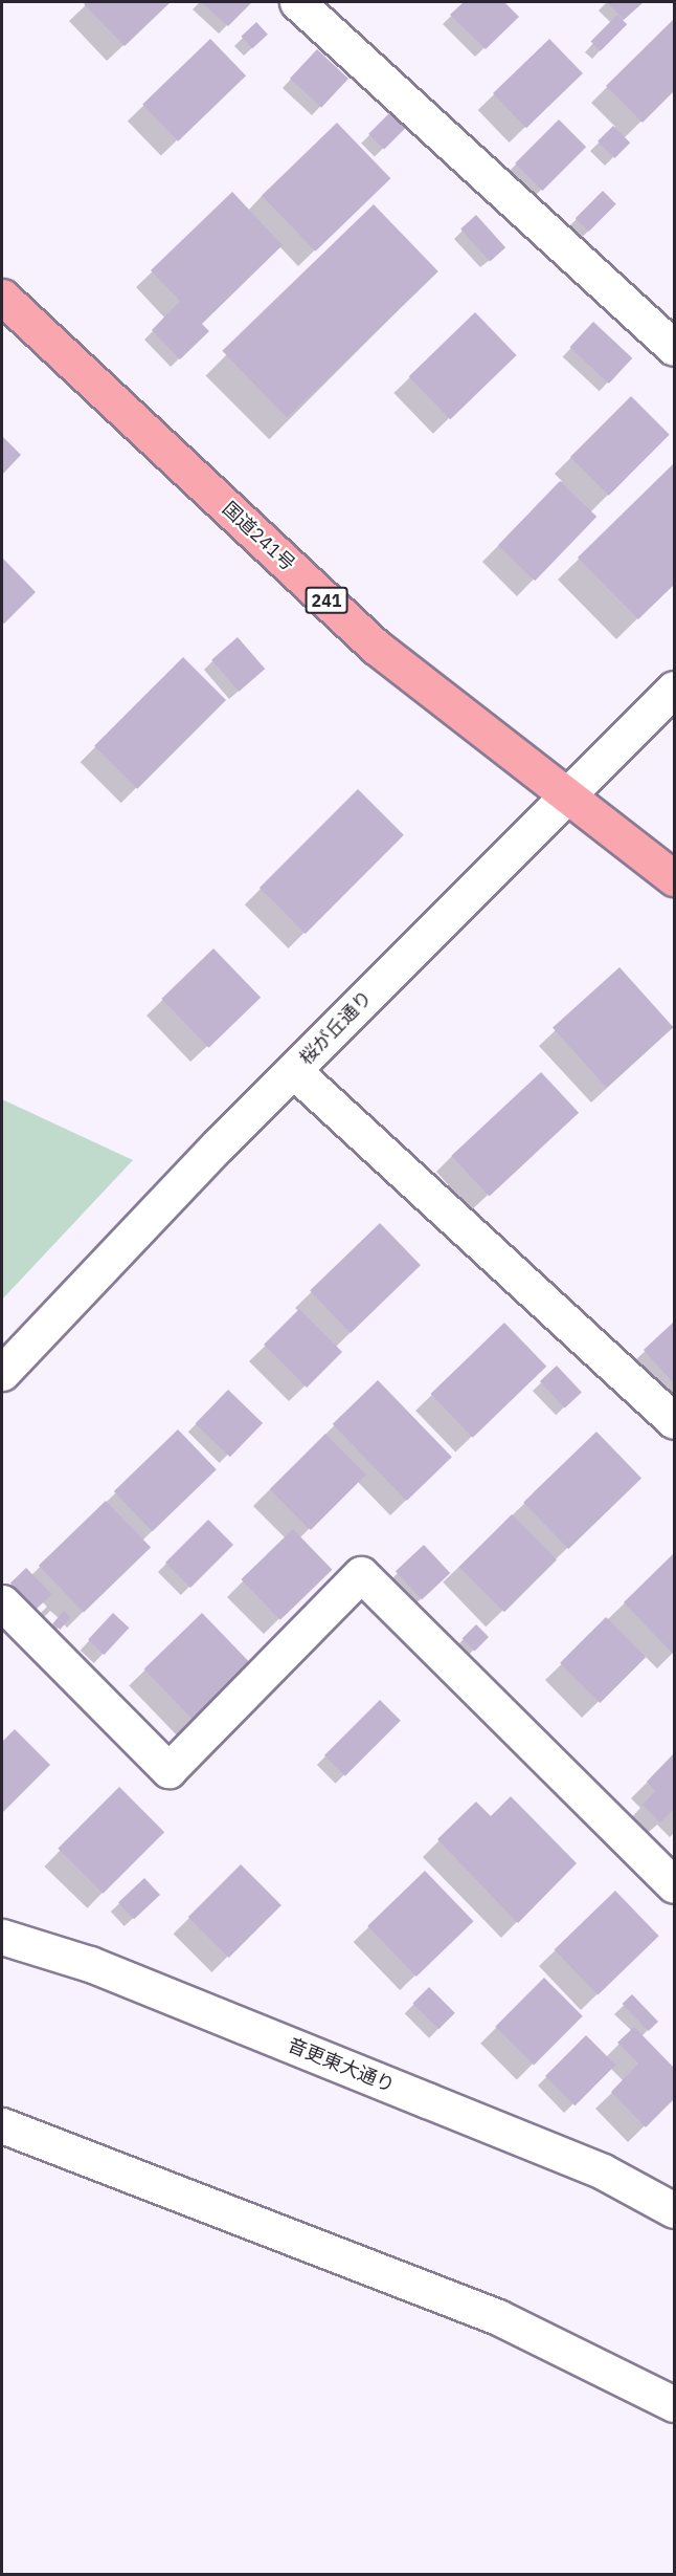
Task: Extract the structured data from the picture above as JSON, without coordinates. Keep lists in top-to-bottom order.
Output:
{
  "streets": {
    "highway": ["国道241号", "241"],
    "street": ["桜が丘通り", "音更東大通り"]
  },
  "crossings": [
    ["国道241号", "桜が丘通り"]
  ]
}
